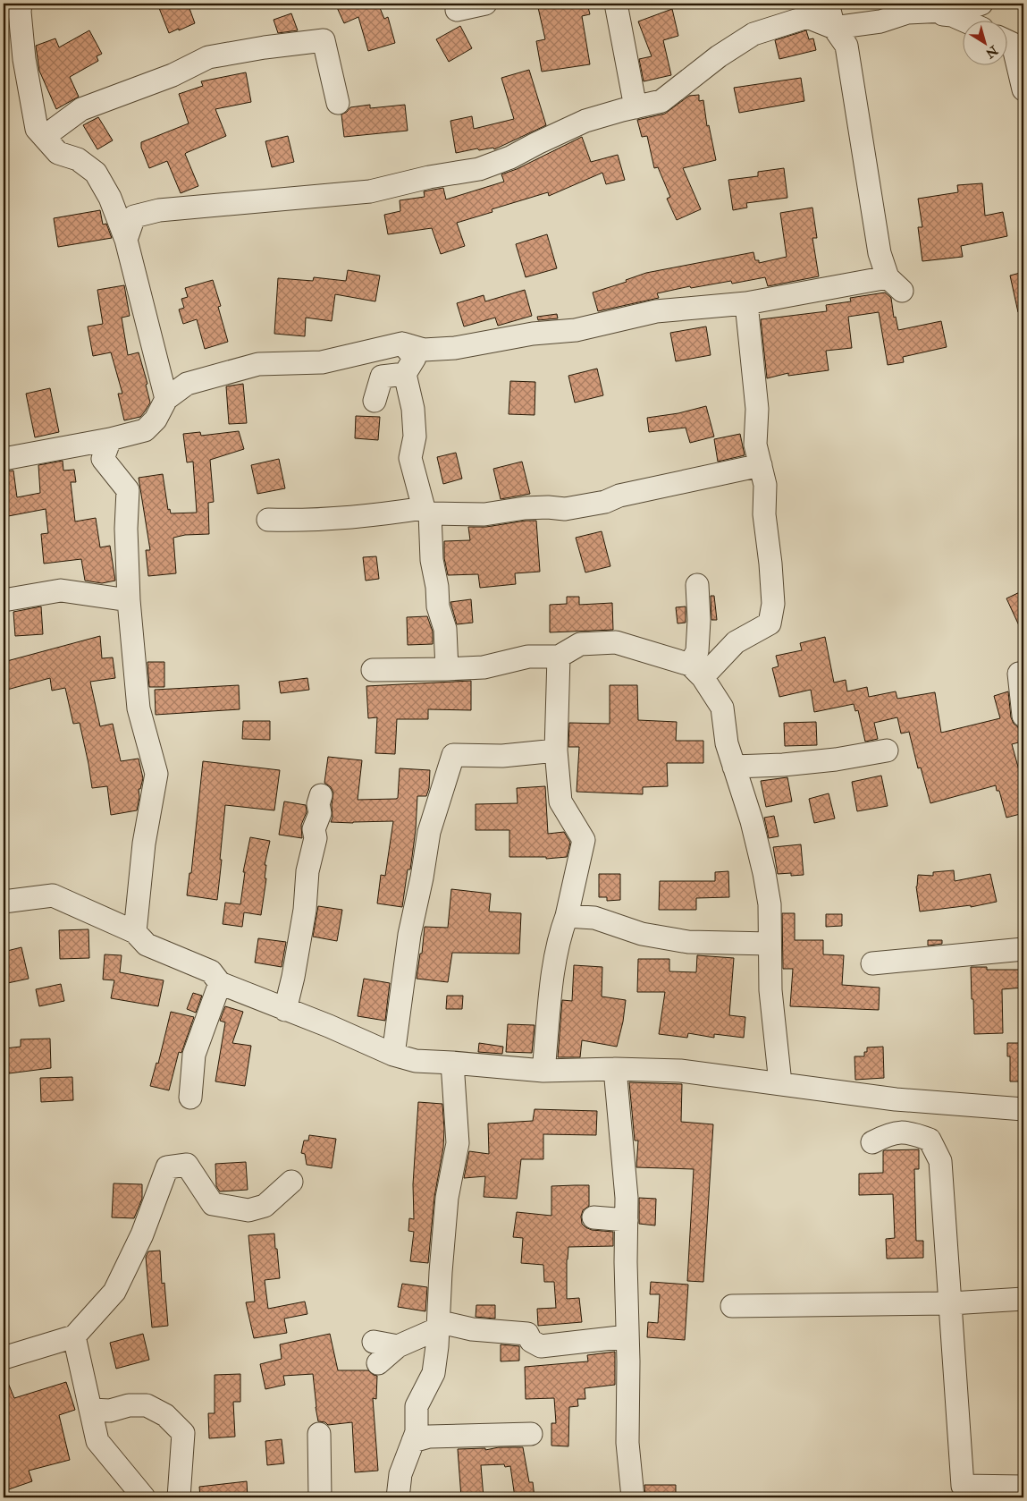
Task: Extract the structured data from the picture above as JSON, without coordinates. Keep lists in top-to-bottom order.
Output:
{
  "north": "bottom right"
}
